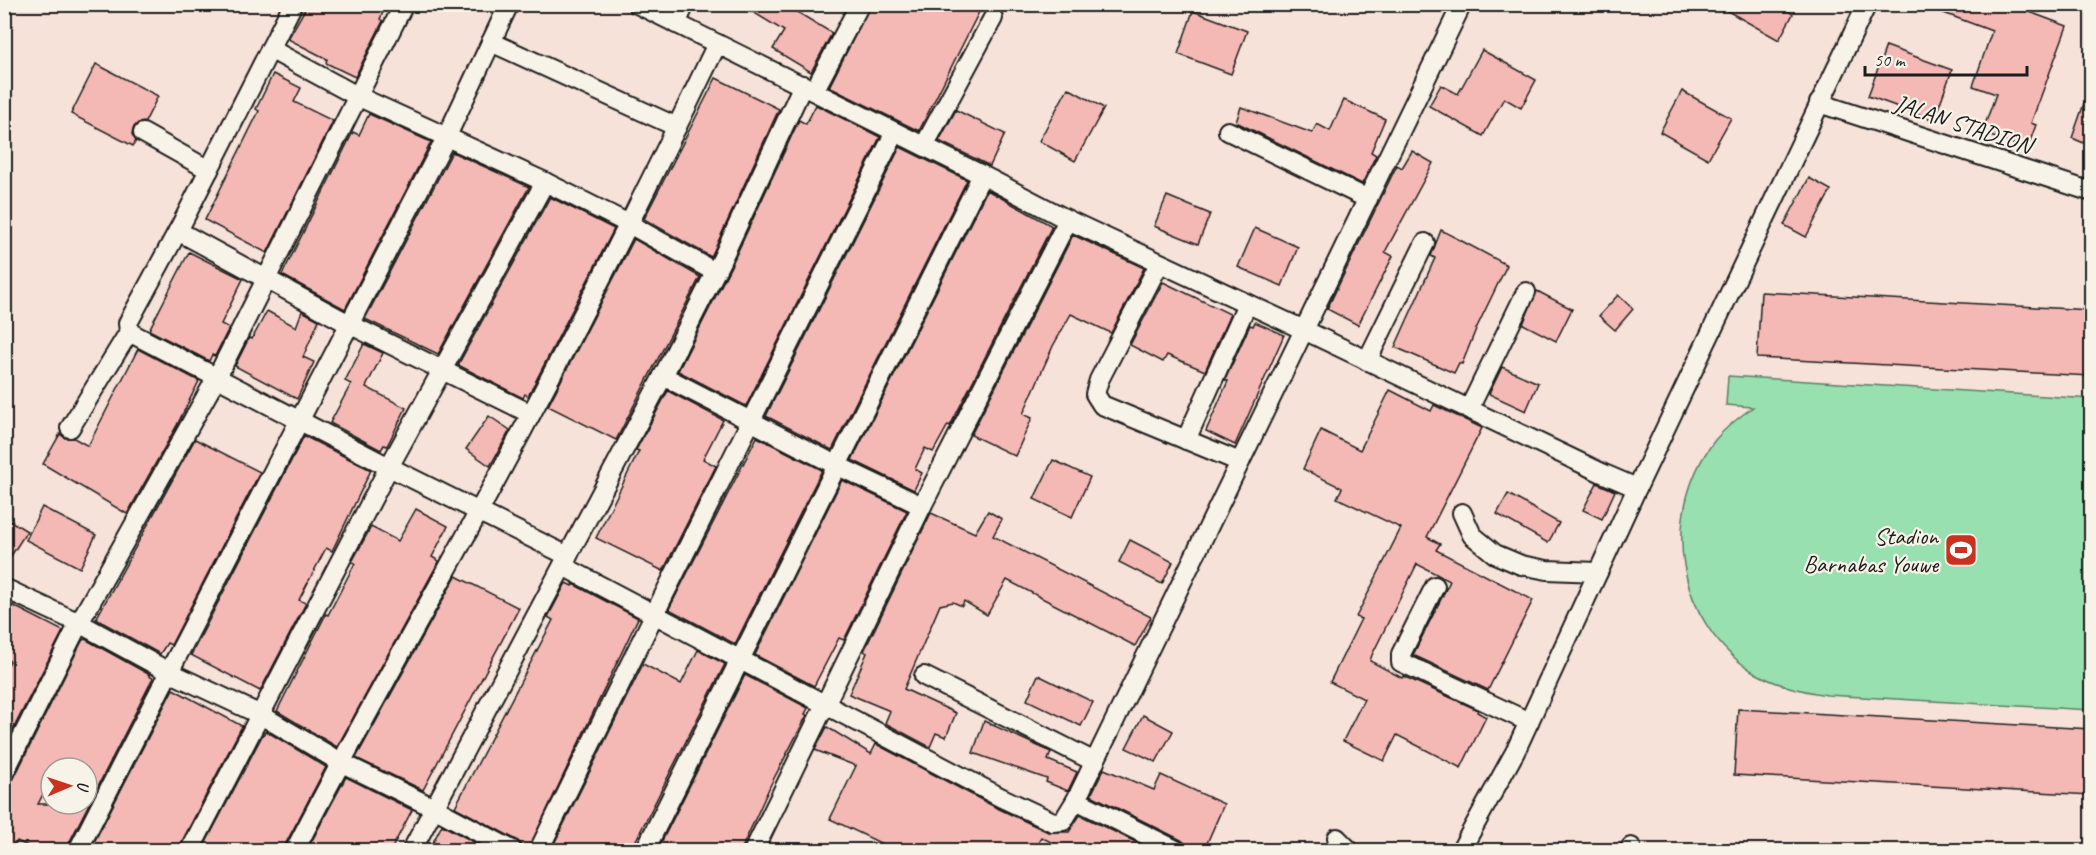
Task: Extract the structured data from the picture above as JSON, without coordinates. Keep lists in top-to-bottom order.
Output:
{
  "streets": {
    "street": ["JALAN STADION"]
  },
  "places": {
    "sports": ["Stadion Barnabas Youwe"]
  },
  "scale_bar": "50 m",
  "north": "right"
}
